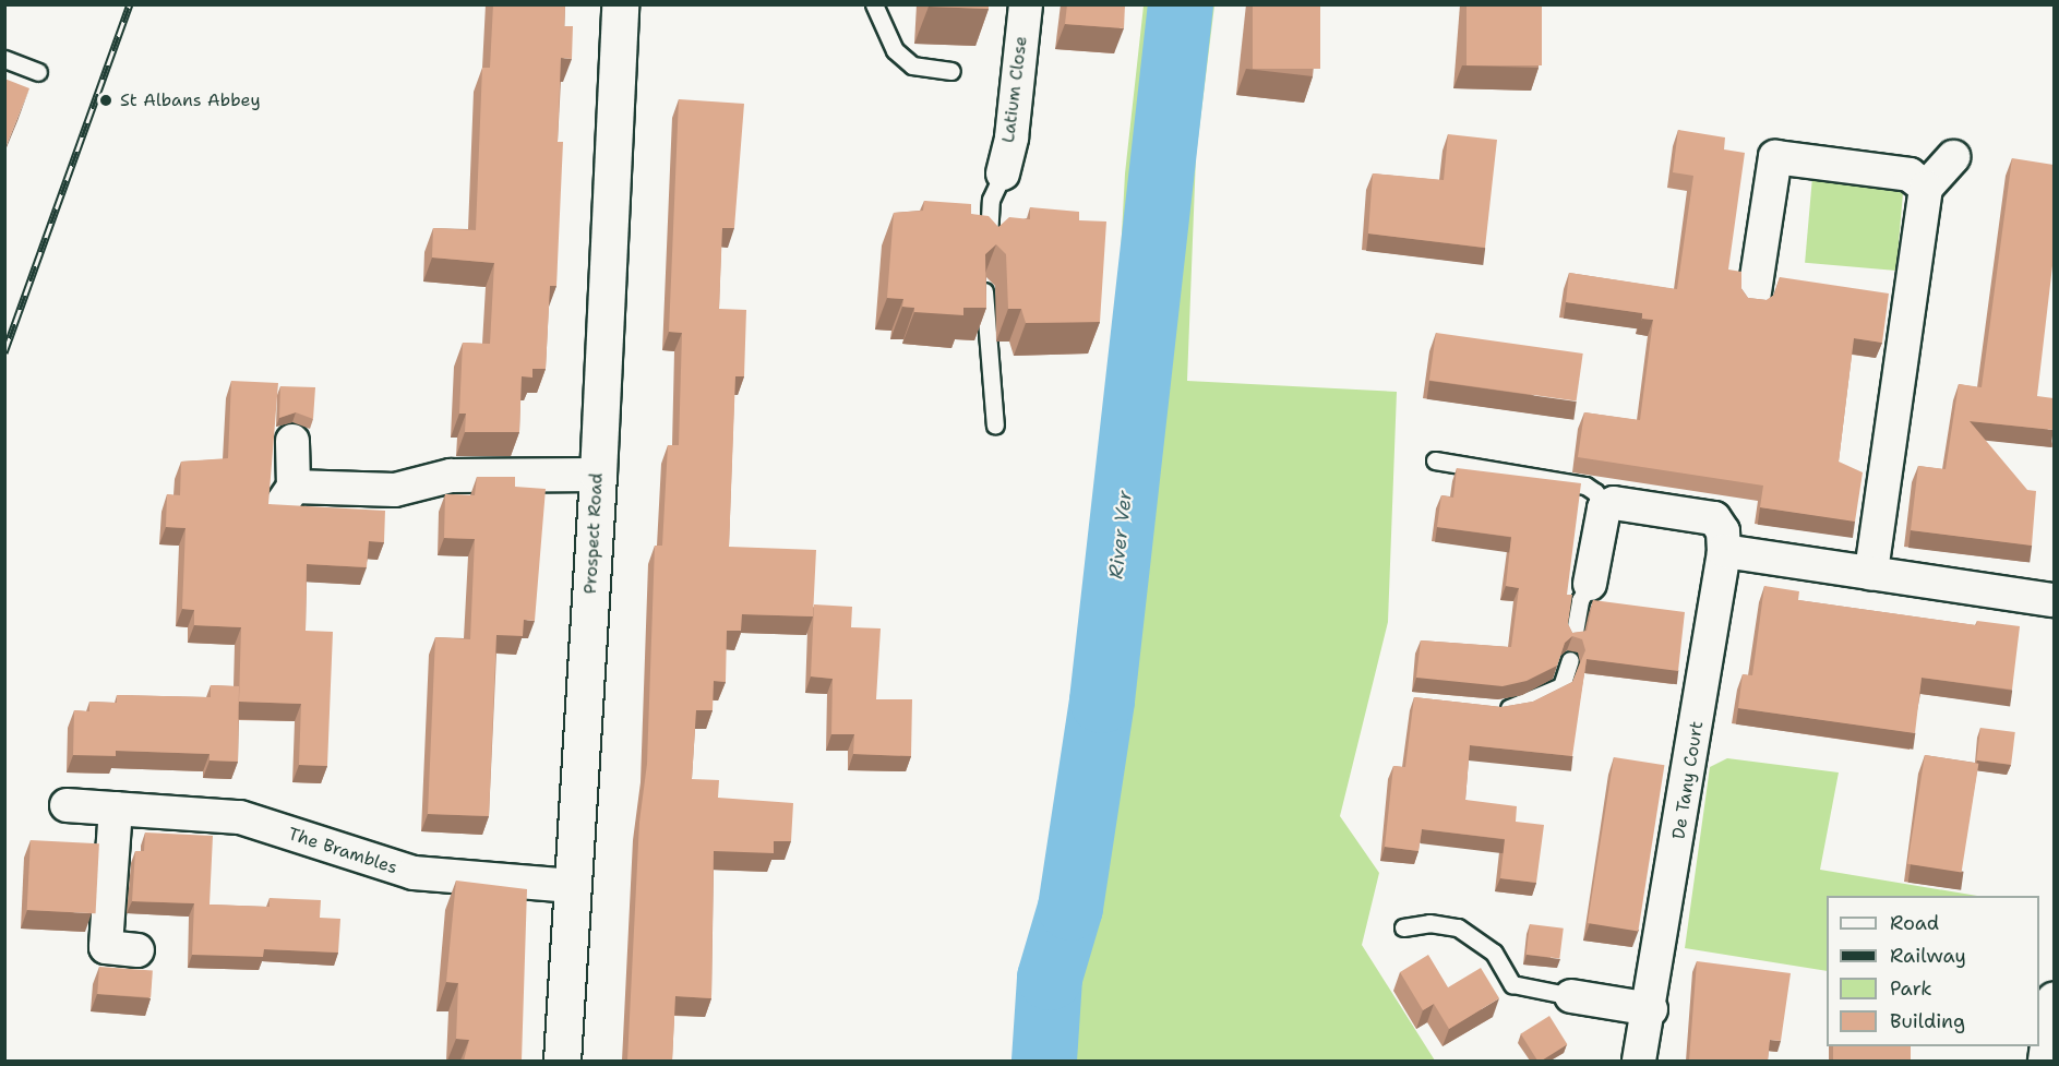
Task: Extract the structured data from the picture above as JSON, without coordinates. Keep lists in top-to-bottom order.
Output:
{
  "streets": {
    "street": [
      "Latium Close",
      "Prospect Road",
      "De Tany Court",
      "The Brambles"
    ]
  },
  "crossings": [
    ["Prospect Road", "The Brambles"]
  ],
  "water": ["River Ver"],
  "places": ["St Albans Abbey"],
  "legend": [
    "Road",
    "Railway",
    "Park",
    "Building"
  ]
}
